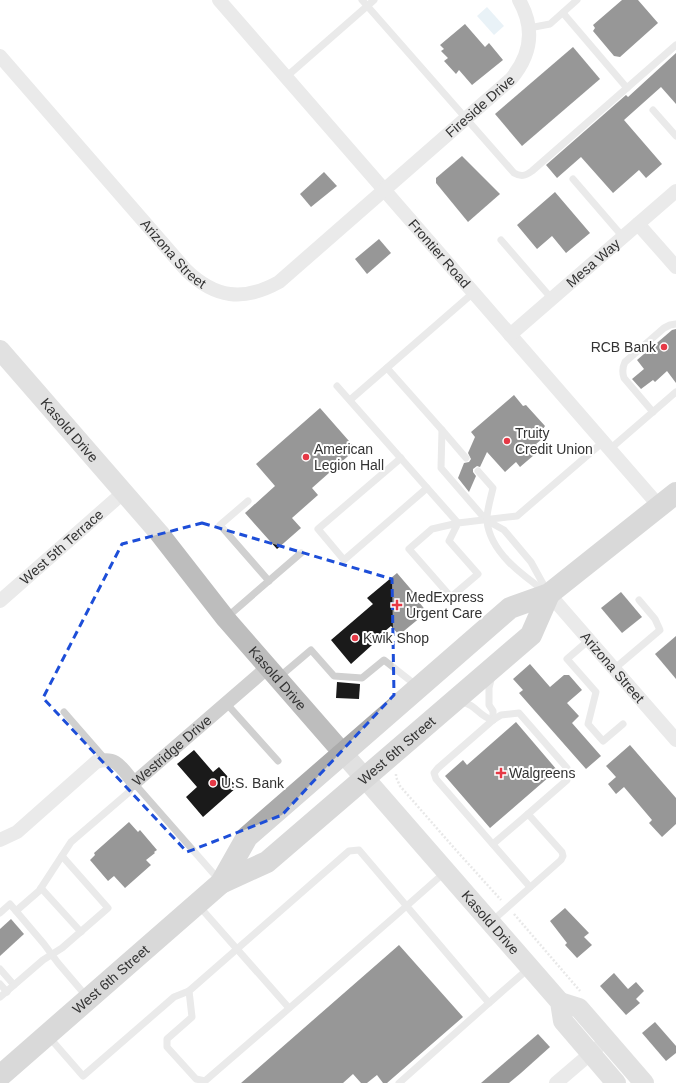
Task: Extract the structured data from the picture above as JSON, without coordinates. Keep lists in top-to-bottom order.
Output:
{
  "streets": {
    "main road": ["Kasold Drive", "West 6th Street"],
    "street": [
      "Fireside Drive",
      "Arizona Street",
      "Frontier Road",
      "Mesa Way",
      "West 5th Terrace",
      "Westridge Drive"
    ]
  },
  "crossings": [
    ["Fireside Drive", "Arizona Street"],
    ["Fireside Drive", "Frontier Road"],
    ["Arizona Street", "Frontier Road"],
    ["Arizona Street", "West 6th Street"],
    ["Frontier Road", "Mesa Way"],
    ["Frontier Road", "West 6th Street"],
    ["Kasold Drive", "West 5th Terrace"],
    ["Kasold Drive", "Westridge Drive"],
    ["Kasold Drive", "West 6th Street"]
  ],
  "places": {
    "other": [
      "RCB Bank",
      "Truity Credit Union",
      "American Legion Hall",
      "Kwik Shop",
      "U.S. Bank"
    ],
    "health": ["MedExpress Urgent Care", "Walgreens"]
  }
}
